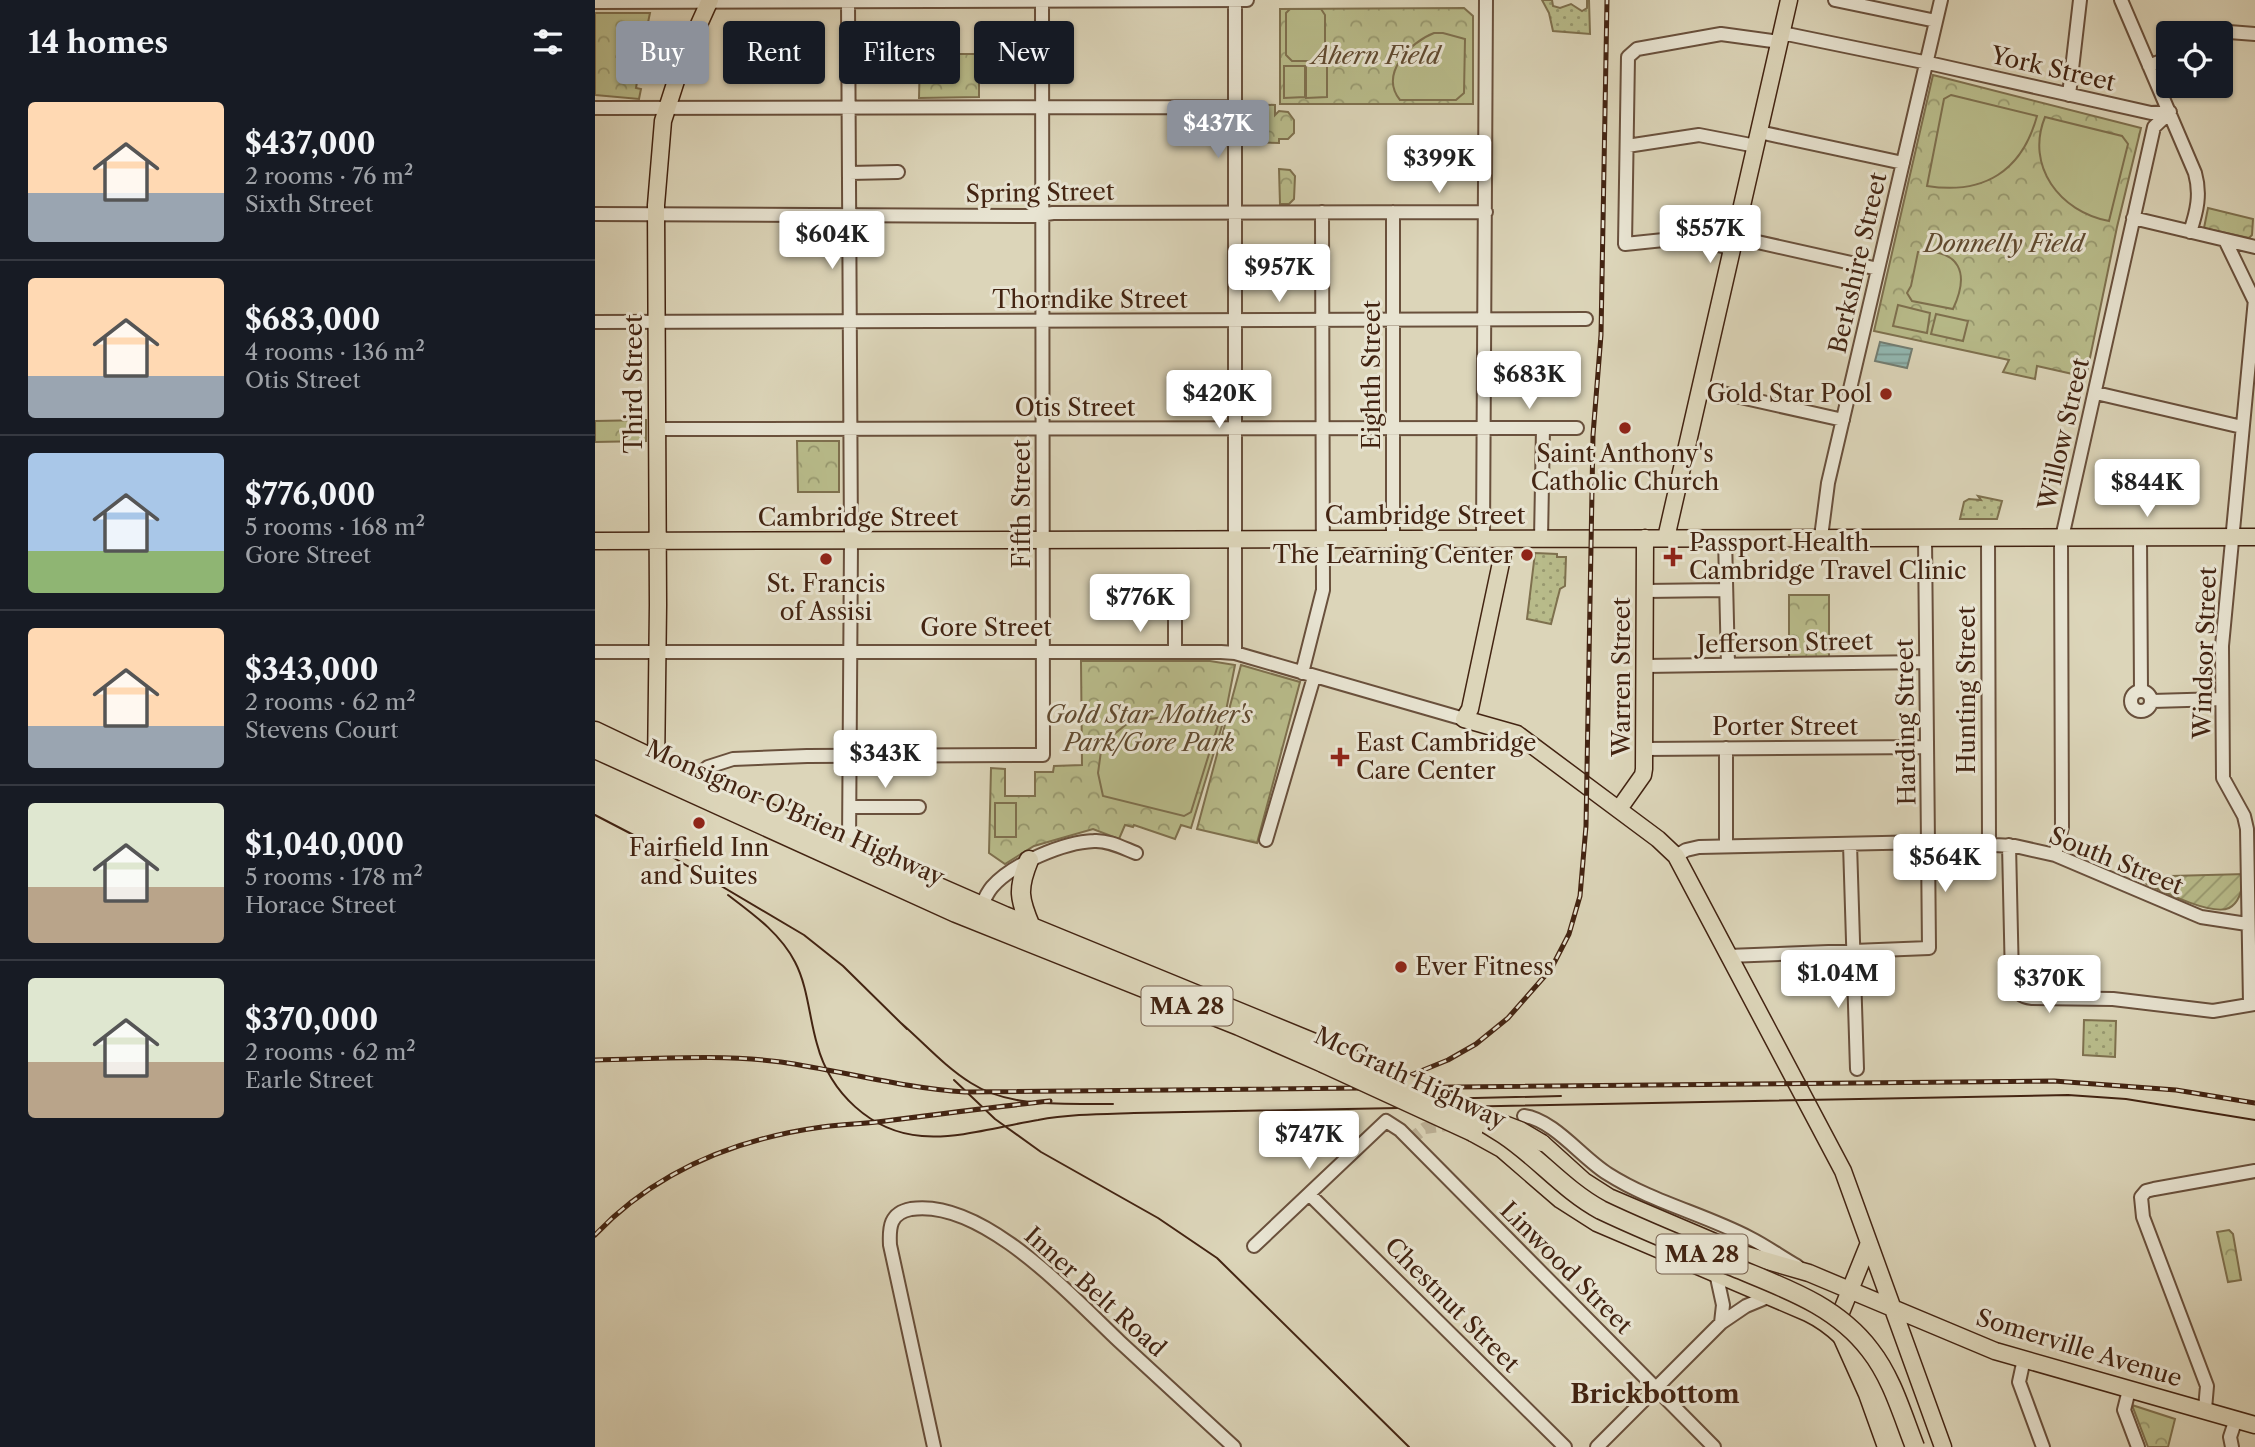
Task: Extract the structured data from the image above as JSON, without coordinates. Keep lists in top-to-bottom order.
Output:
{
  "streets": {
    "highway": ["Monsignor O'Brien Highway", "MA 28", "McGrath Highway"],
    "main road": [
      "Third Street",
      "Cambridge Street",
      "Gore Street",
      "Warren Street",
      "Somerville Avenue"
    ],
    "street": [
      "York Street",
      "Spring Street",
      "Berkshire Street",
      "Thorndike Street",
      "Eighth Street",
      "Otis Street",
      "Willow Street",
      "Fifth Street",
      "Jefferson Street",
      "Windsor Street",
      "Hunting Street",
      "Harding Street",
      "Porter Street",
      "South Street",
      "Linwood Street",
      "Inner Belt Road",
      "Chestnut Street"
    ]
  },
  "crossings": [
    ["York Street", "Berkshire Street"],
    ["York Street", "Willow Street"],
    ["Spring Street", "Eighth Street"],
    ["Spring Street", "Third Street"],
    ["Spring Street", "Fifth Street"],
    ["Berkshire Street", "Cambridge Street"],
    ["Thorndike Street", "Eighth Street"],
    ["Thorndike Street", "Third Street"],
    ["Thorndike Street", "Fifth Street"],
    ["Eighth Street", "Otis Street"],
    ["Eighth Street", "Cambridge Street"],
    ["Third Street", "Otis Street"],
    ["Third Street", "Cambridge Street"],
    ["Third Street", "Gore Street"],
    ["Third Street", "Monsignor O'Brien Highway"],
    ["Otis Street", "Fifth Street"],
    ["Willow Street", "Cambridge Street"],
    ["Willow Street", "South Street"],
    ["Fifth Street", "Cambridge Street"],
    ["Fifth Street", "Gore Street"],
    ["Cambridge Street", "Windsor Street"],
    ["Cambridge Street", "Warren Street"],
    ["Cambridge Street", "Hunting Street"],
    ["Cambridge Street", "Harding Street"],
    ["Gore Street", "Warren Street"],
    ["Gore Street", "South Street"],
    ["Jefferson Street", "Warren Street"],
    ["Jefferson Street", "Harding Street"],
    ["Windsor Street", "South Street"],
    ["Warren Street", "Porter Street"],
    ["Hunting Street", "South Street"],
    ["Harding Street", "Porter Street"],
    ["Harding Street", "South Street"],
    ["Monsignor O'Brien Highway", "McGrath Highway"],
    ["McGrath Highway", "Somerville Avenue"],
    ["Linwood Street", "Chestnut Street"]
  ],
  "districts": ["Brickbottom"],
  "parks": ["Ahern Field", "Donnelly Field", "Gold Star Mother's Park/Gore Park"],
  "places": {
    "other": [
      "Gold Star Pool",
      "Saint Anthony's Catholic Church",
      "The Learning Center",
      "St. Francis of Assisi",
      "Fairfield Inn and Suites",
      "Ever Fitness"
    ],
    "health": ["Passport Health Cambridge Travel Clinic", "East Cambridge Care Center"]
  },
  "page": {
    "heading": "14 homes",
    "chip": [
      "Buy",
      "Rent",
      "Filters",
      "New"
    ],
    "list": [
      {
        "name": "$437,000",
        "note": "2 rooms · 76 m² · Sixth Street"
      },
      {
        "name": "$683,000",
        "note": "4 rooms · 136 m² · Otis Street"
      },
      {
        "name": "$776,000",
        "note": "5 rooms · 168 m² · Gore Street"
      },
      {
        "name": "$343,000",
        "note": "2 rooms · 62 m² · Stevens Court"
      },
      {
        "name": "$1,040,000",
        "note": "5 rooms · 178 m² · Horace Street"
      },
      {
        "name": "$370,000",
        "note": "2 rooms · 62 m² · Earle Street"
      }
    ],
    "price": [
      "$437K",
      "$399K",
      "$557K",
      "$604K",
      "$957K",
      "$683K",
      "$420K",
      "$844K",
      "$776K",
      "$343K",
      "$564K",
      "$1.04M",
      "$370K",
      "$747K"
    ]
  }
}
